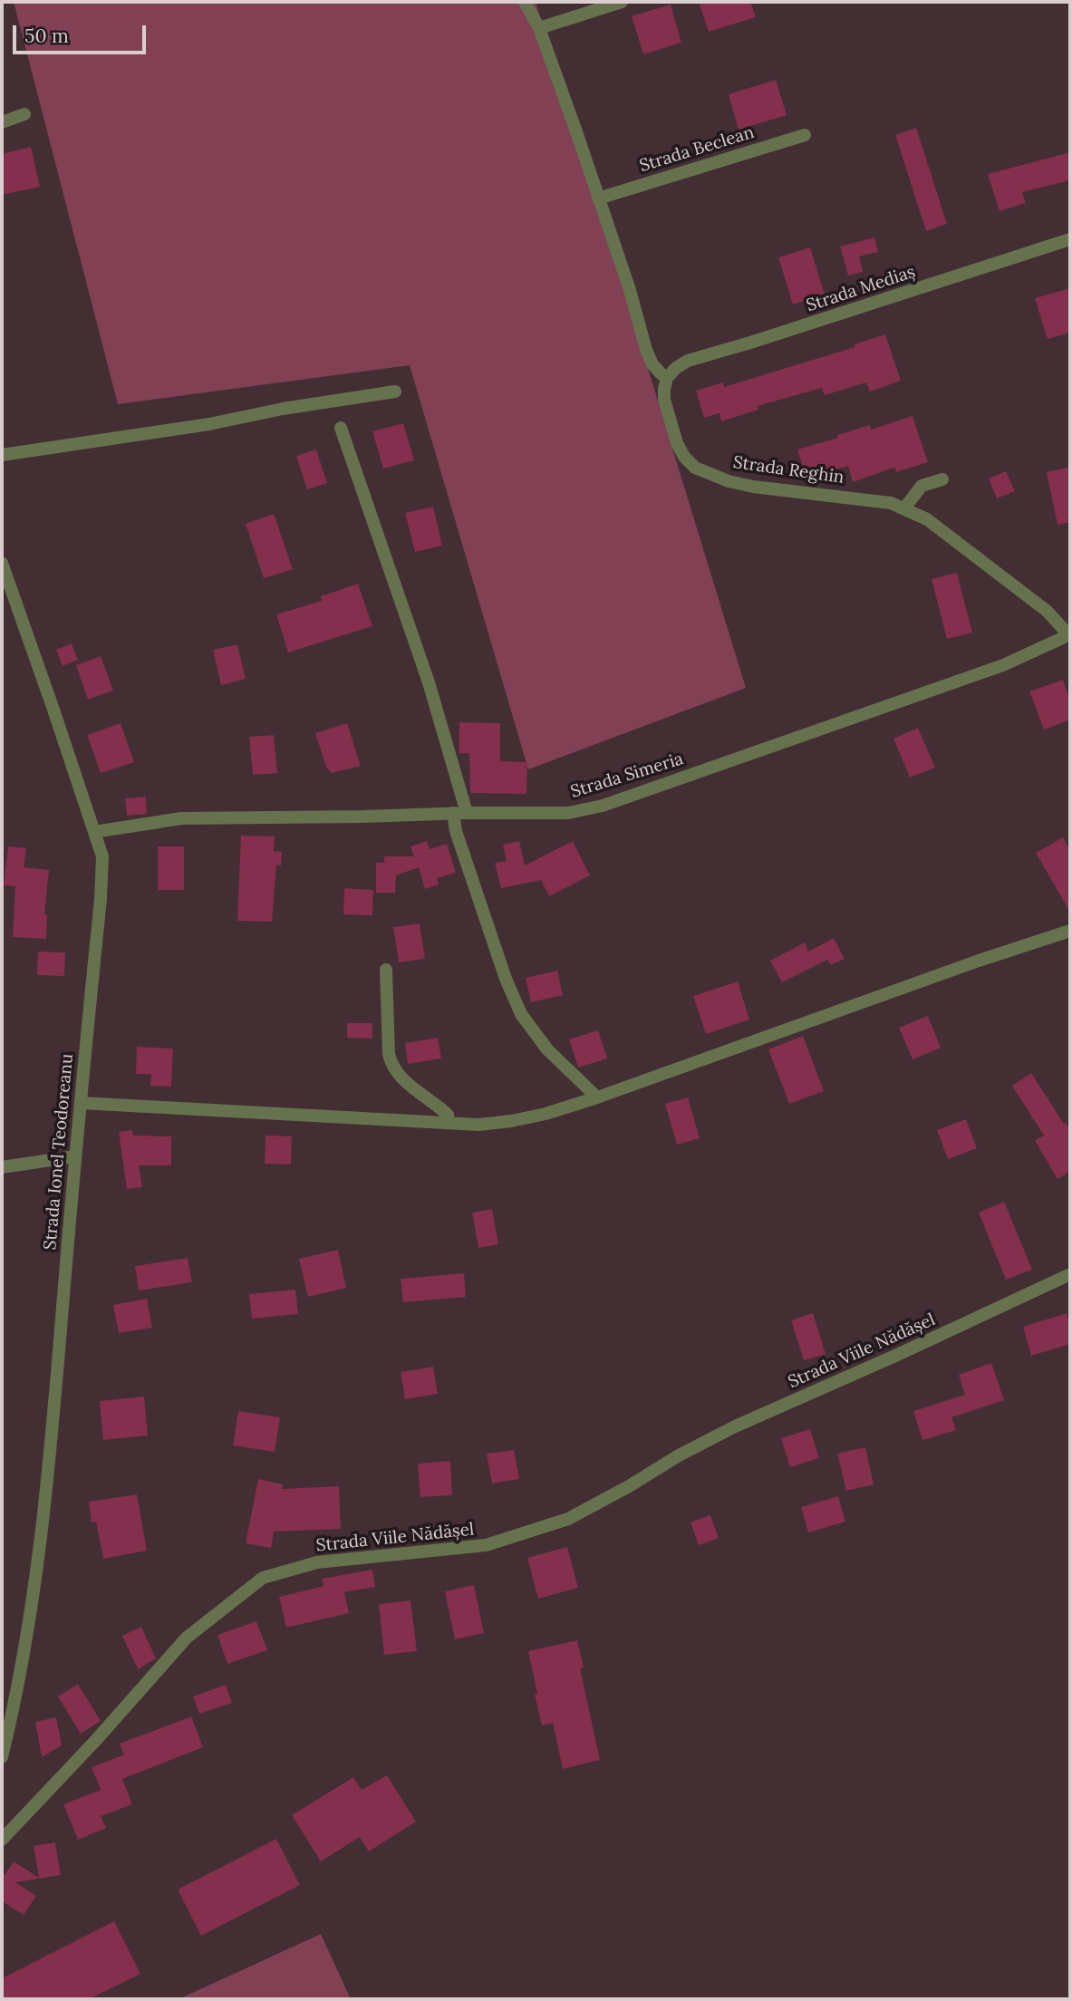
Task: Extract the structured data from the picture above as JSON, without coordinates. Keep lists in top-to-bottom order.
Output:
{
  "streets": {
    "street": [
      "Strada Beclean",
      "Strada Mediaș",
      "Strada Reghin",
      "Strada Simeria",
      "Strada Ionel Teodoreanu",
      "Strada Viile Nădășel"
    ]
  },
  "crossings": [
    ["Strada Mediaș", "Strada Reghin"],
    ["Strada Reghin", "Strada Simeria"],
    ["Strada Simeria", "Strada Ionel Teodoreanu"]
  ],
  "scale_bar": "50 m"
}
